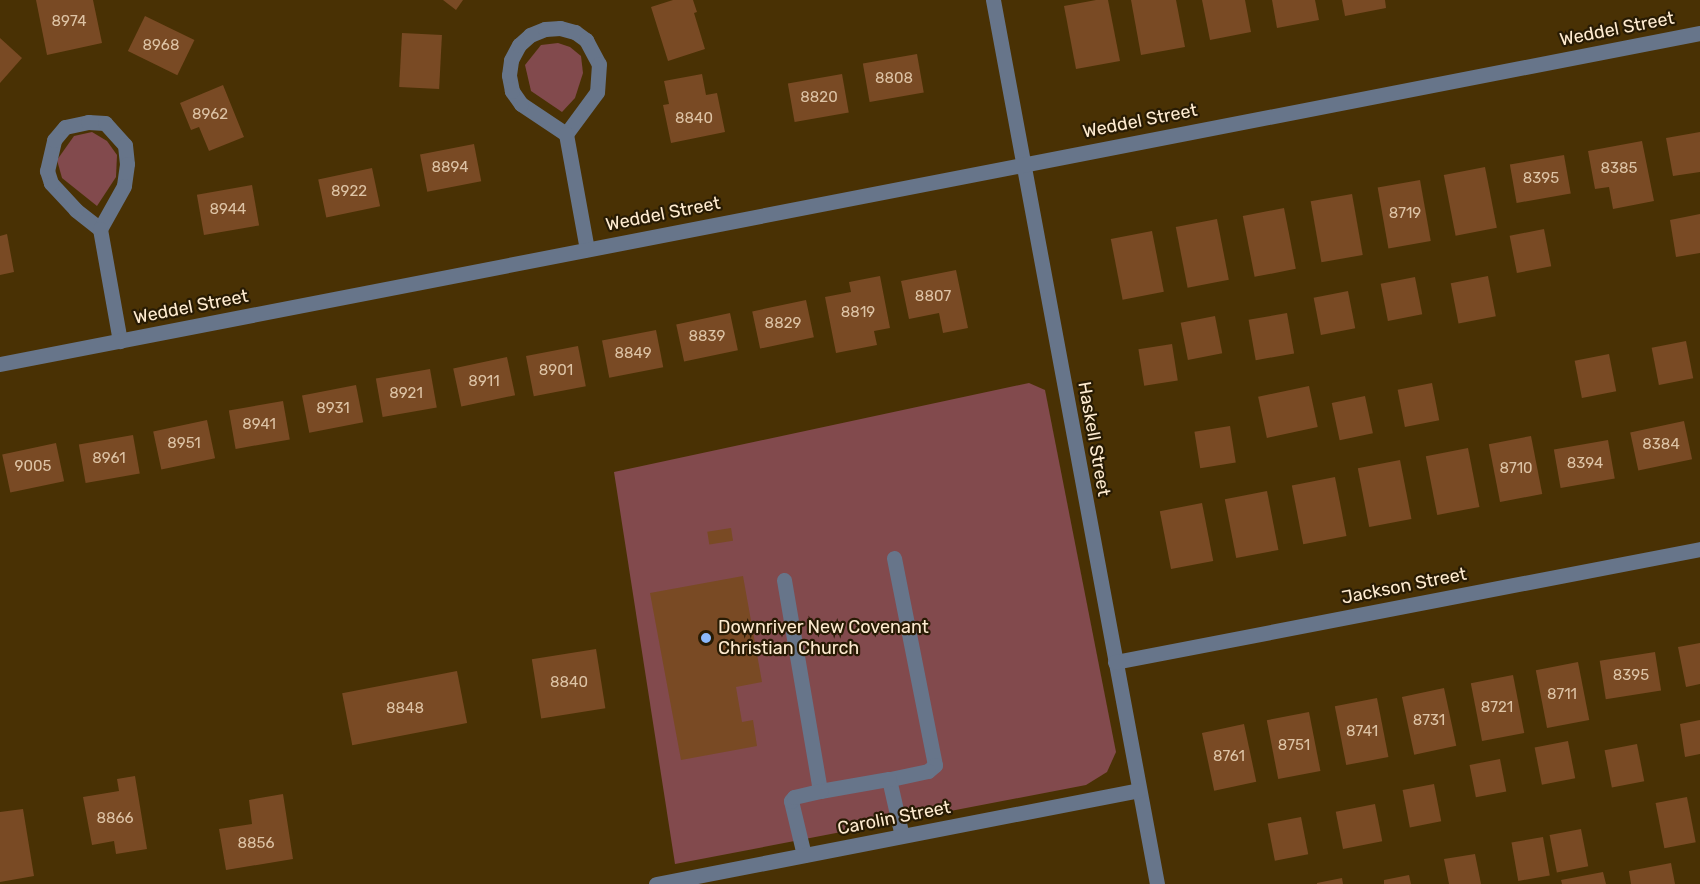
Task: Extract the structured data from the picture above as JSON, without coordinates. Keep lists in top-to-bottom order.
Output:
{
  "streets": {
    "street": [
      "Weddel Street",
      "Haskell Street",
      "Jackson Street",
      "Carolin Street"
    ]
  },
  "crossings": [
    ["Weddel Street", "Haskell Street"],
    ["Haskell Street", "Jackson Street"],
    ["Haskell Street", "Carolin Street"]
  ],
  "places": ["Downriver New Covenant Christian Church"],
  "house_numbers": [
    "8974",
    "8968",
    "8808",
    "8820",
    "8962",
    "8840",
    "8894",
    "8385",
    "8395",
    "8922",
    "8944",
    "8719",
    "8807",
    "8819",
    "8829",
    "8839",
    "8849",
    "8901",
    "8911",
    "8921",
    "8931",
    "8941",
    "8951",
    "8384",
    "8961",
    "8394",
    "9005",
    "8710",
    "8395",
    "8840",
    "8711",
    "8721",
    "8848",
    "8731",
    "8741",
    "8751",
    "8761",
    "8866",
    "8856"
  ]
}
